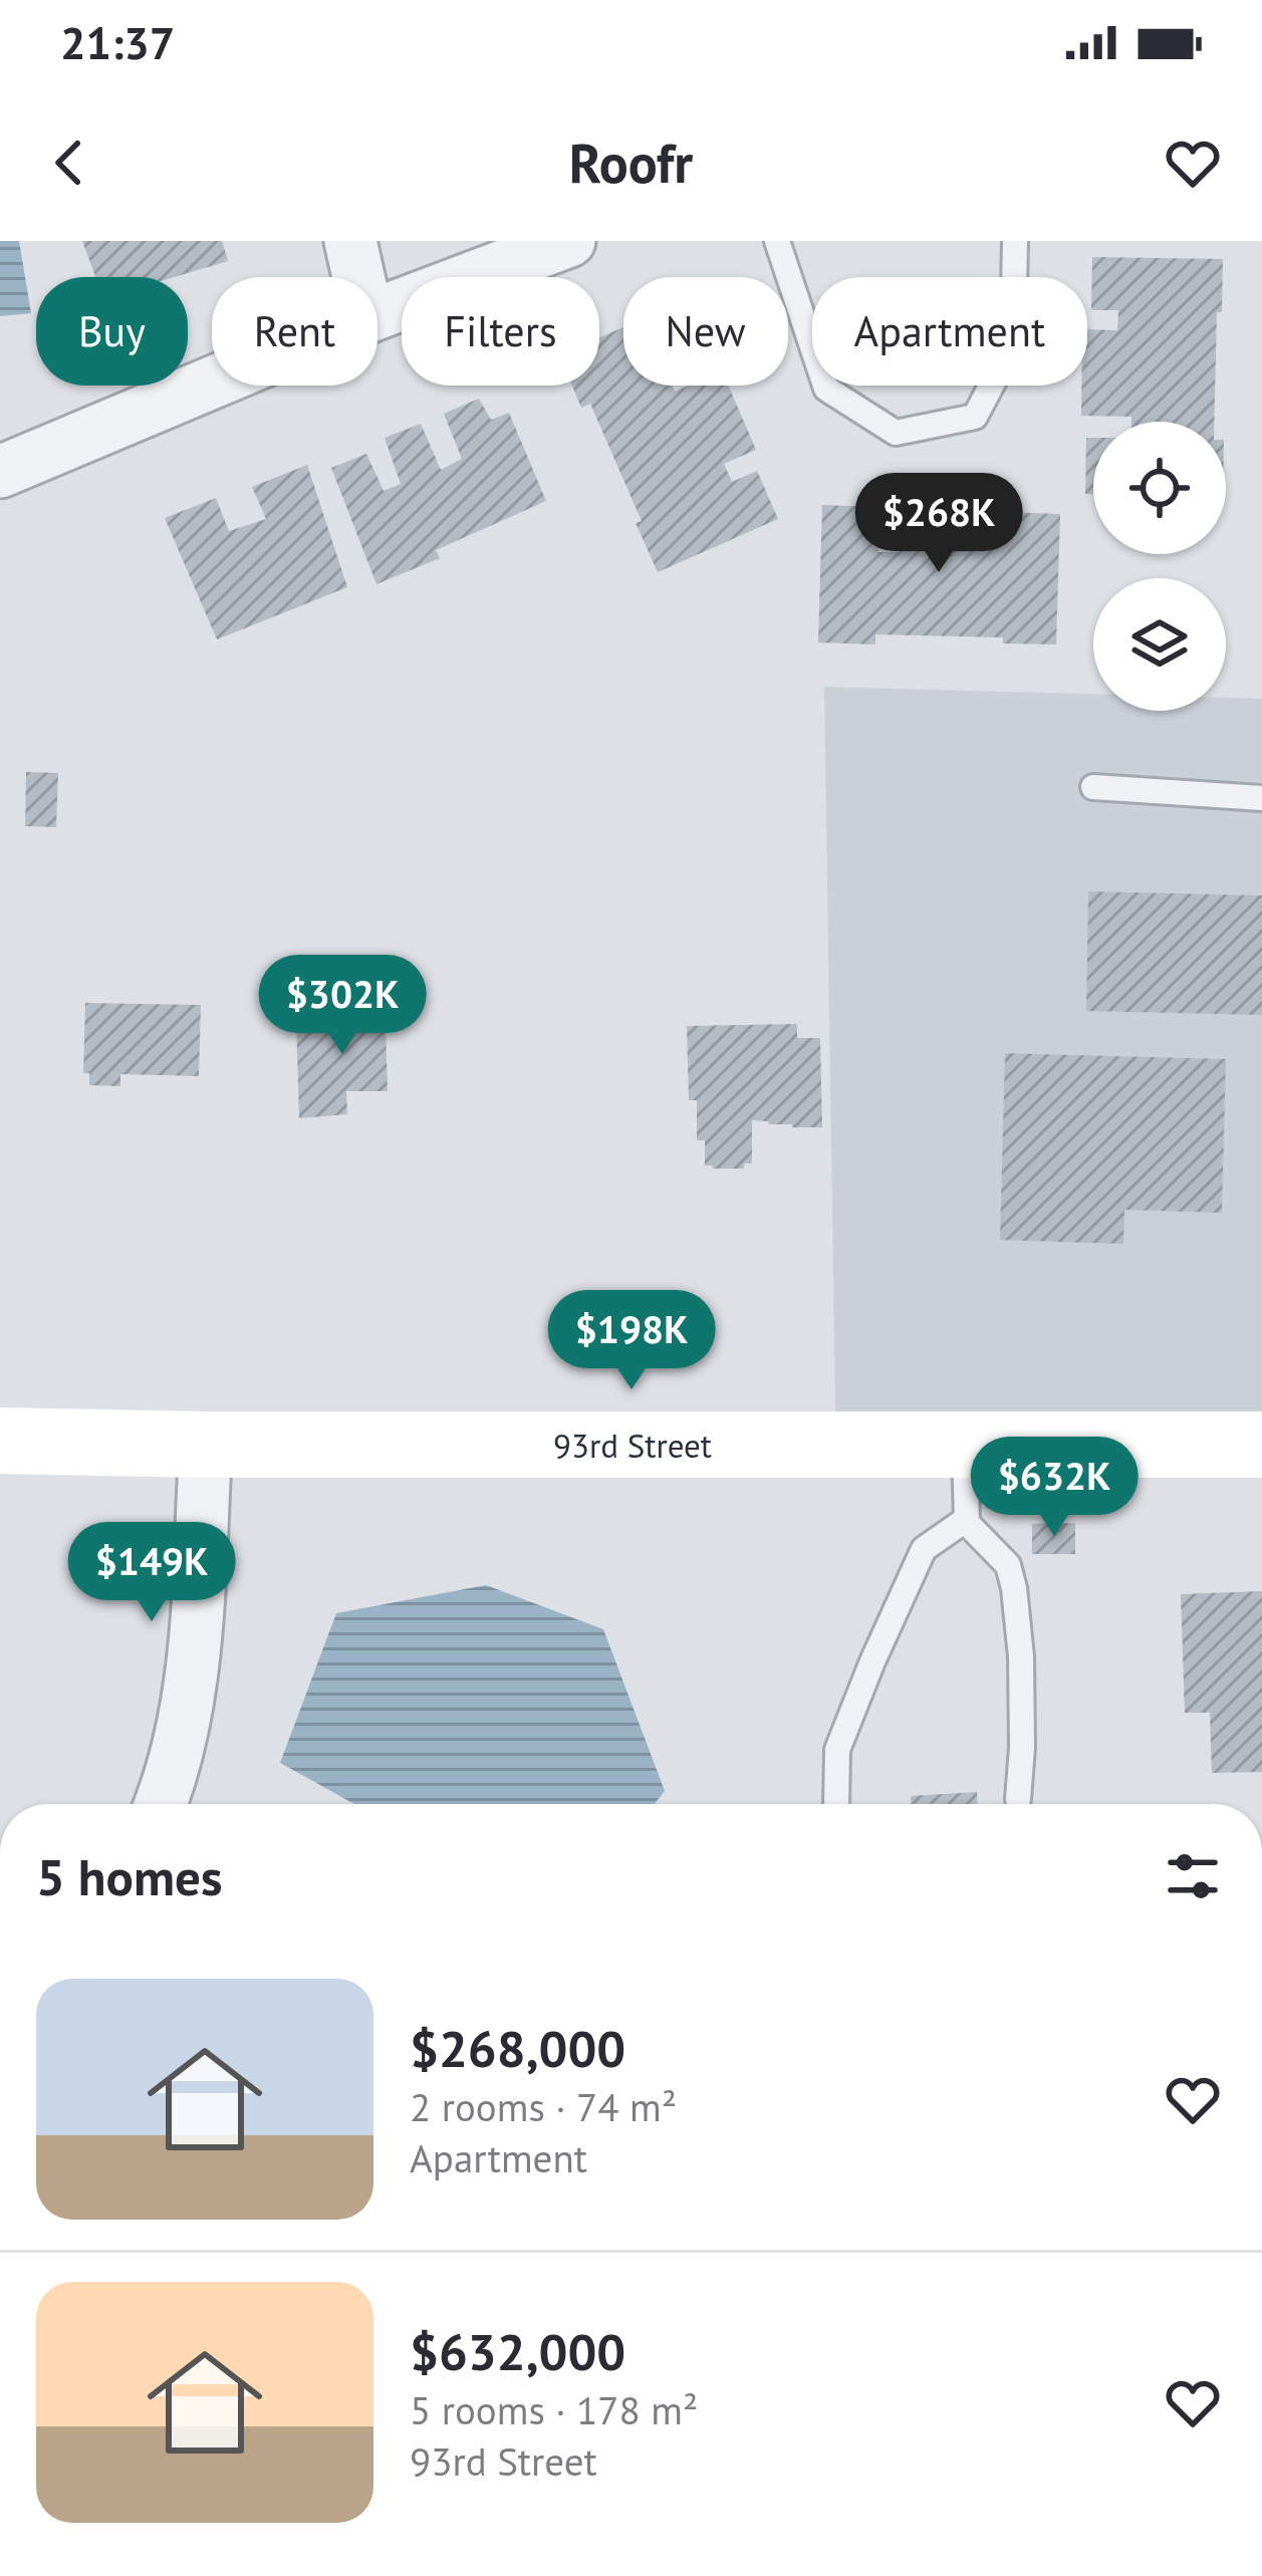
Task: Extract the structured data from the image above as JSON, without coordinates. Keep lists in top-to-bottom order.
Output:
{
  "streets": {
    "street": ["93rd Street"]
  },
  "page": {
    "status": "21:37",
    "header": "Roofr",
    "chip": [
      "Buy",
      "Rent",
      "Filters",
      "New",
      "Apartment"
    ],
    "price": [
      "$268K",
      "$302K",
      "$198K",
      "$632K",
      "$149K"
    ],
    "heading": "5 homes",
    "list": [
      {
        "name": "$268,000",
        "note": "2 rooms · 74 m² · Apartment"
      },
      {
        "name": "$632,000",
        "note": "5 rooms · 178 m² · 93rd Street"
      }
    ]
  }
}
